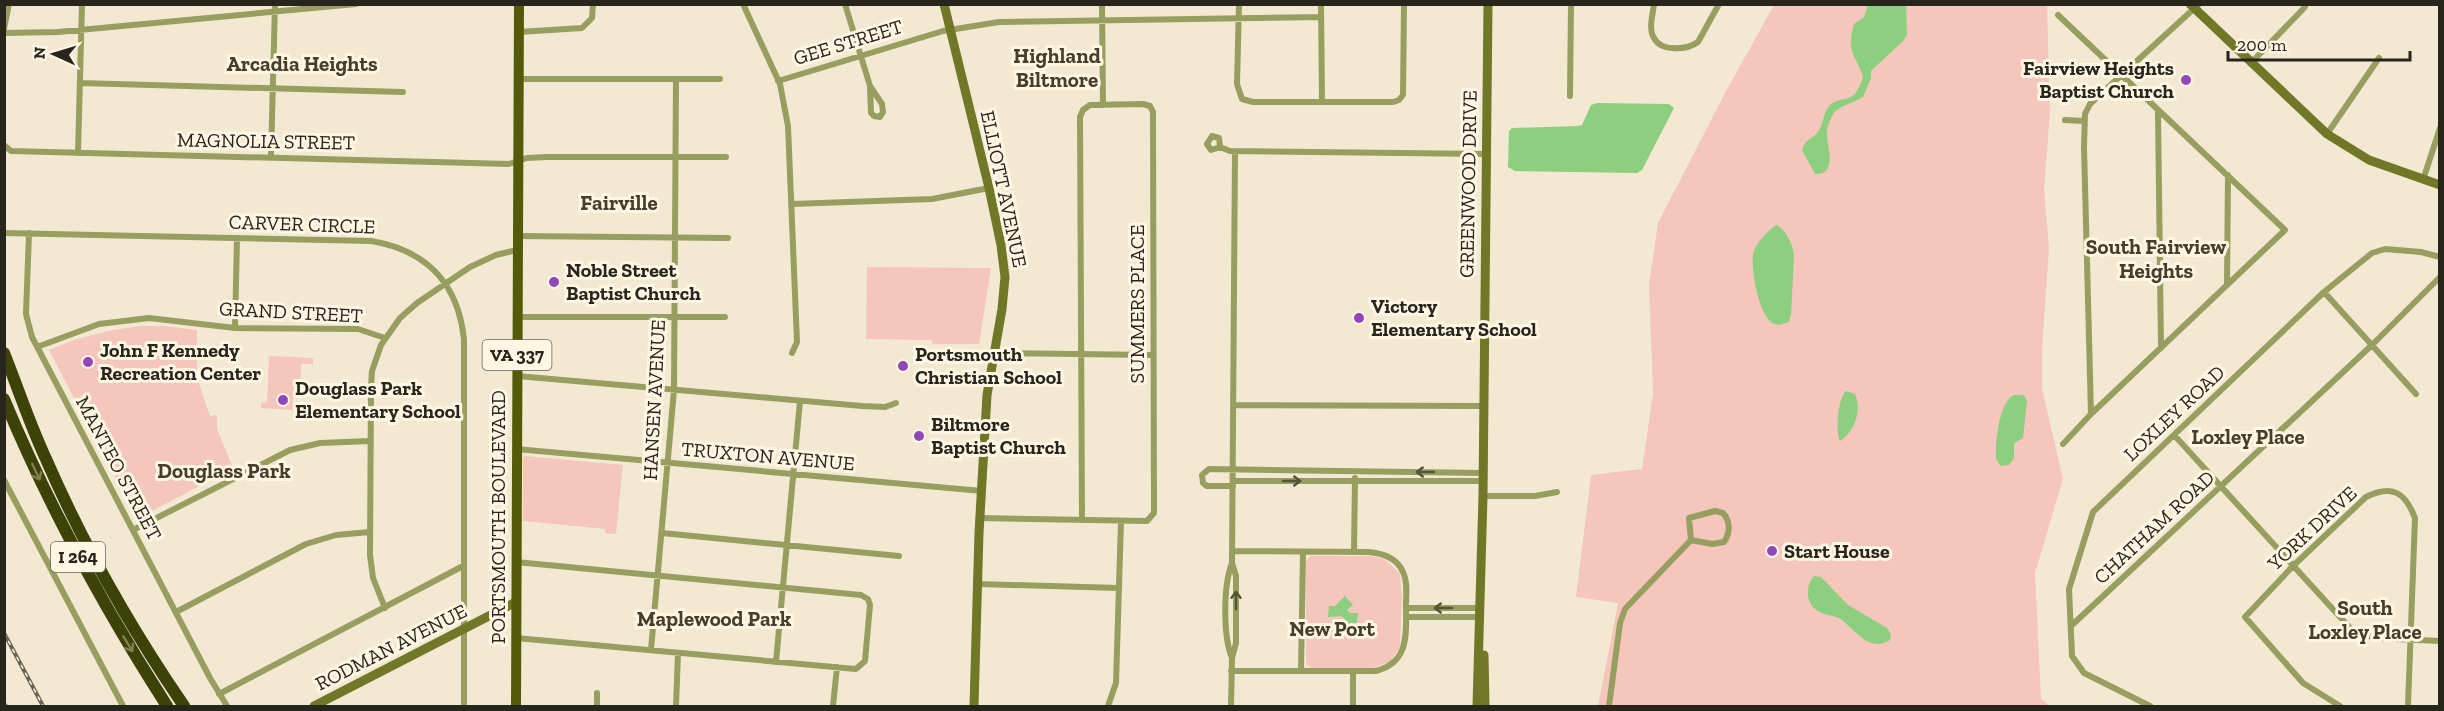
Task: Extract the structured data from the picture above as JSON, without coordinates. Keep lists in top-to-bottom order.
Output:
{
  "streets": {
    "highway": ["I 264"],
    "main road": ["VA 337", "PORTSMOUTH BOULEVARD"],
    "street": [
      "GEE STREET",
      "MAGNOLIA STREET",
      "GREENWOOD DRIVE",
      "ELLIOTT AVENUE",
      "CARVER CIRCLE",
      "SUMMERS PLACE",
      "GRAND STREET",
      "HANSEN AVENUE",
      "LOXLEY ROAD",
      "TRUXTON AVENUE",
      "MANTEO STREET",
      "CHATHAM ROAD",
      "YORK DRIVE",
      "RODMAN AVENUE"
    ]
  },
  "crossings": [
    ["GEE STREET", "ELLIOTT AVENUE"],
    ["MAGNOLIA STREET", "HANSEN AVENUE"],
    ["MAGNOLIA STREET", "PORTSMOUTH BOULEVARD"],
    ["ELLIOTT AVENUE", "SUMMERS PLACE"],
    ["ELLIOTT AVENUE", "TRUXTON AVENUE"],
    ["CARVER CIRCLE", "GRAND STREET"],
    ["CARVER CIRCLE", "MANTEO STREET"],
    ["CARVER CIRCLE", "RODMAN AVENUE"],
    ["GRAND STREET", "MANTEO STREET"],
    ["GRAND STREET", "PORTSMOUTH BOULEVARD"],
    ["HANSEN AVENUE", "TRUXTON AVENUE"],
    ["LOXLEY ROAD", "CHATHAM ROAD"],
    ["TRUXTON AVENUE", "PORTSMOUTH BOULEVARD"],
    ["PORTSMOUTH BOULEVARD", "RODMAN AVENUE"]
  ],
  "districts": [
    "Highland Biltmore",
    "Arcadia Heights",
    "Fairville",
    "South Fairview Heights",
    "Loxley Place",
    "Douglass Park",
    "South Loxley Place",
    "Maplewood Park",
    "New Port"
  ],
  "places": [
    "Fairview Heights Baptist Church",
    "Noble Street Baptist Church",
    "Victory Elementary School",
    "John F Kennedy Recreation Center",
    "Portsmouth Christian School",
    "Douglass Park Elementary School",
    "Biltmore Baptist Church",
    "Start House"
  ],
  "scale_bar": "200 m",
  "north": "left"
}
